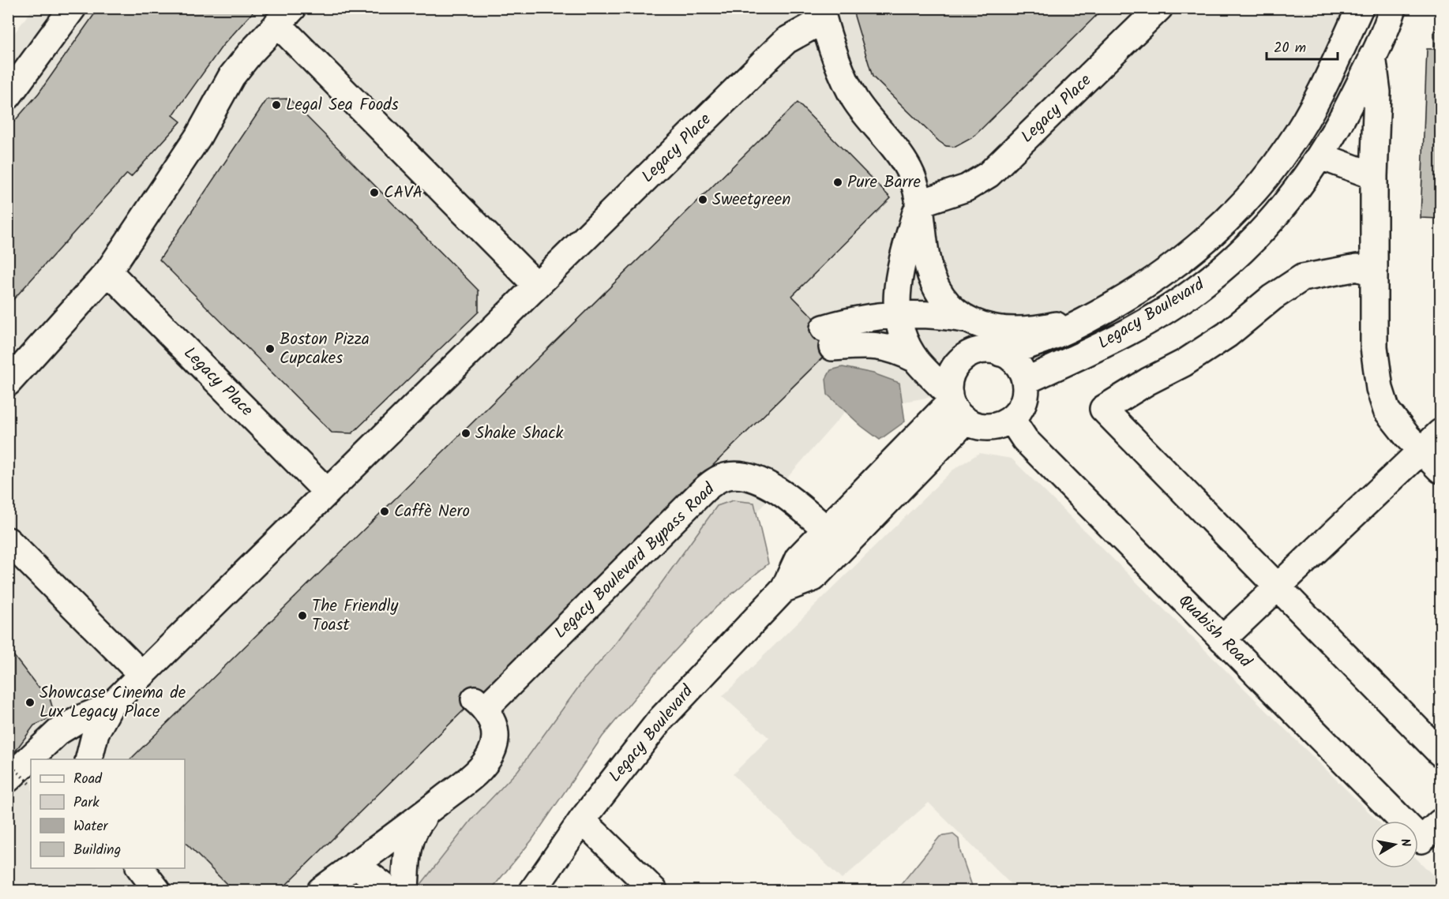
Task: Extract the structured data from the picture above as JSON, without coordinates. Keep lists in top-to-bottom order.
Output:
{
  "streets": {
    "street": [
      "Legacy Place",
      "Legacy Boulevard",
      "Legacy Boulevard Bypass Road",
      "Quabish Road"
    ]
  },
  "crossings": [
    ["Legacy Place", "Legacy Boulevard"],
    ["Legacy Boulevard", "Legacy Boulevard Bypass Road"],
    ["Legacy Boulevard", "Quabish Road"]
  ],
  "places": [
    "Legal Sea Foods",
    "Pure Barre",
    "CAVA",
    "Sweetgreen",
    "Boston Pizza Cupcakes",
    "Shake Shack",
    "Caffè Nero",
    "The Friendly Toast",
    "Showcase Cinema de Lux Legacy Place"
  ],
  "legend": [
    "Road",
    "Park",
    "Water",
    "Building"
  ],
  "scale_bar": "20 m",
  "north": "right"
}
